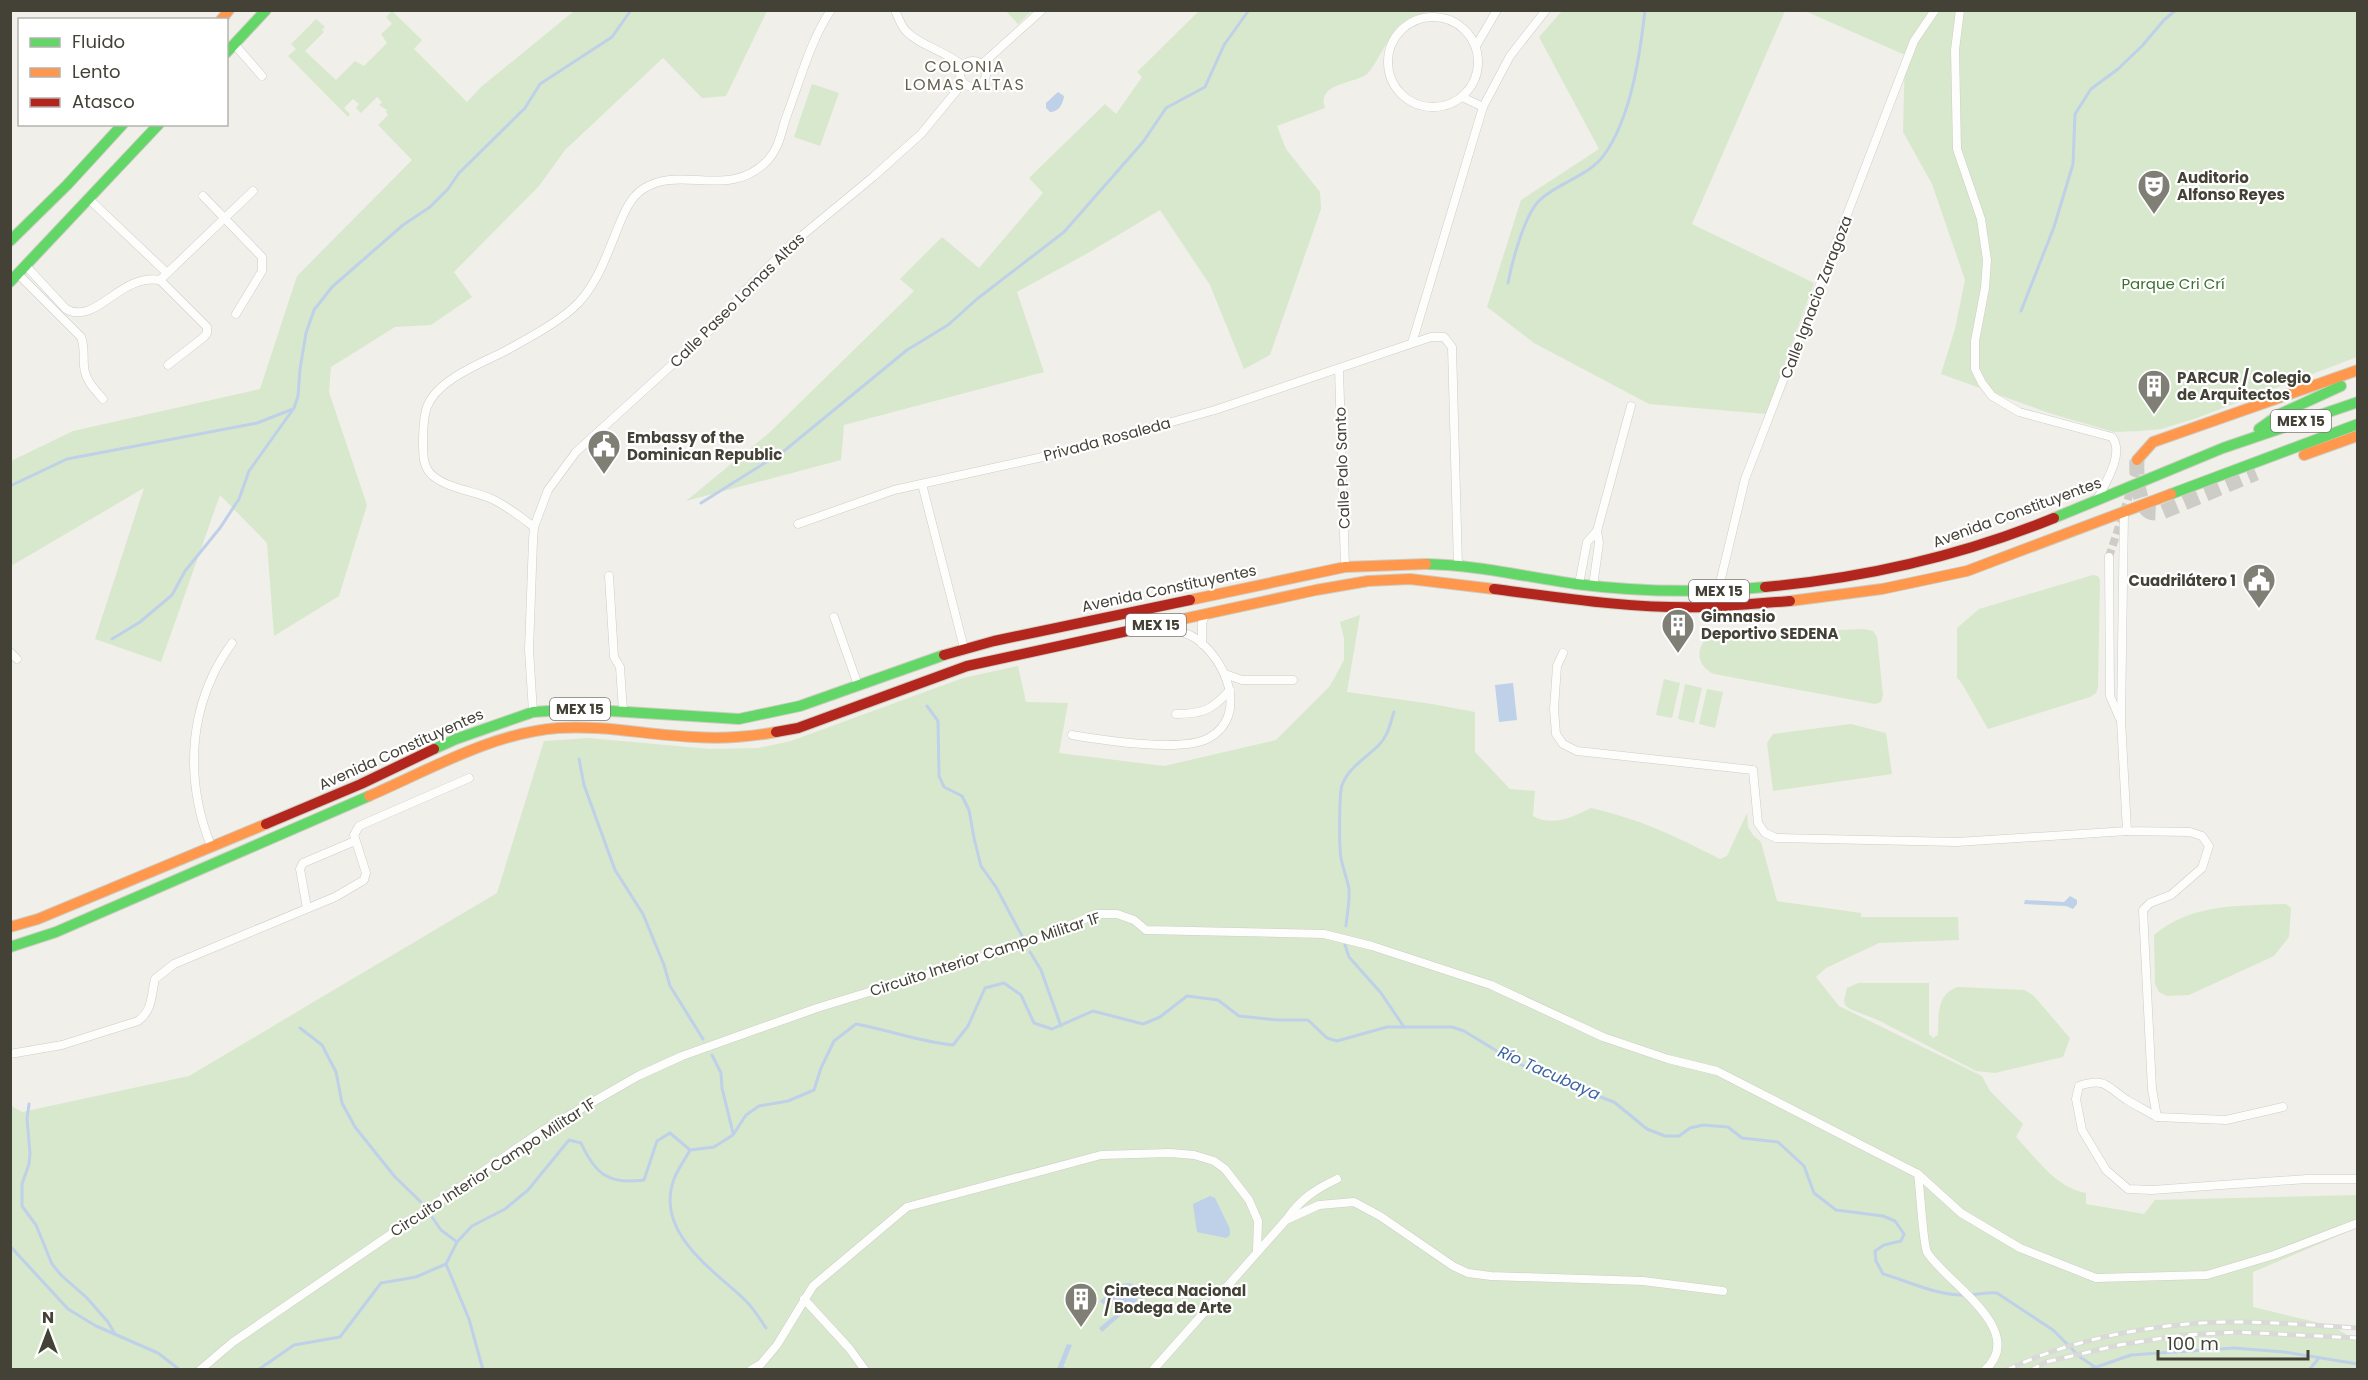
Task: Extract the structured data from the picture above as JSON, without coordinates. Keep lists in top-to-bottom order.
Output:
{
  "streets": {
    "main road": ["MEX 15", "Avenida Constituyentes"],
    "street": [
      "Calle Ignacio Zaragoza",
      "Calle Paseo Lomas Altas",
      "Privada Rosaleda",
      "Calle Palo Santo",
      "Circuito Interior Campo Militar 1F"
    ]
  },
  "crossings": [
    ["Calle Ignacio Zaragoza", "Avenida Constituyentes"],
    ["Calle Paseo Lomas Altas", "Avenida Constituyentes"],
    ["Privada Rosaleda", "Calle Palo Santo"],
    ["Privada Rosaleda", "Avenida Constituyentes"],
    ["Calle Palo Santo", "Avenida Constituyentes"]
  ],
  "districts": ["COLONIA LOMAS ALTAS"],
  "water": ["Río Tacubaya"],
  "parks": ["Parque Cri Crí"],
  "places": {
    "theatre": ["Auditorio Alfonso Reyes"],
    "building": ["PARCUR / Colegio de Arquitectos", "Gimnasio Deportivo SEDENA", "Cineteca Nacional / Bodega de Arte"],
    "public building": ["Embassy of the Dominican Republic", "Cuadrilátero 1"]
  },
  "legend": ["Fluido", "Lento", "Atasco"],
  "scale_bar": "100 m",
  "north": "top"
}
